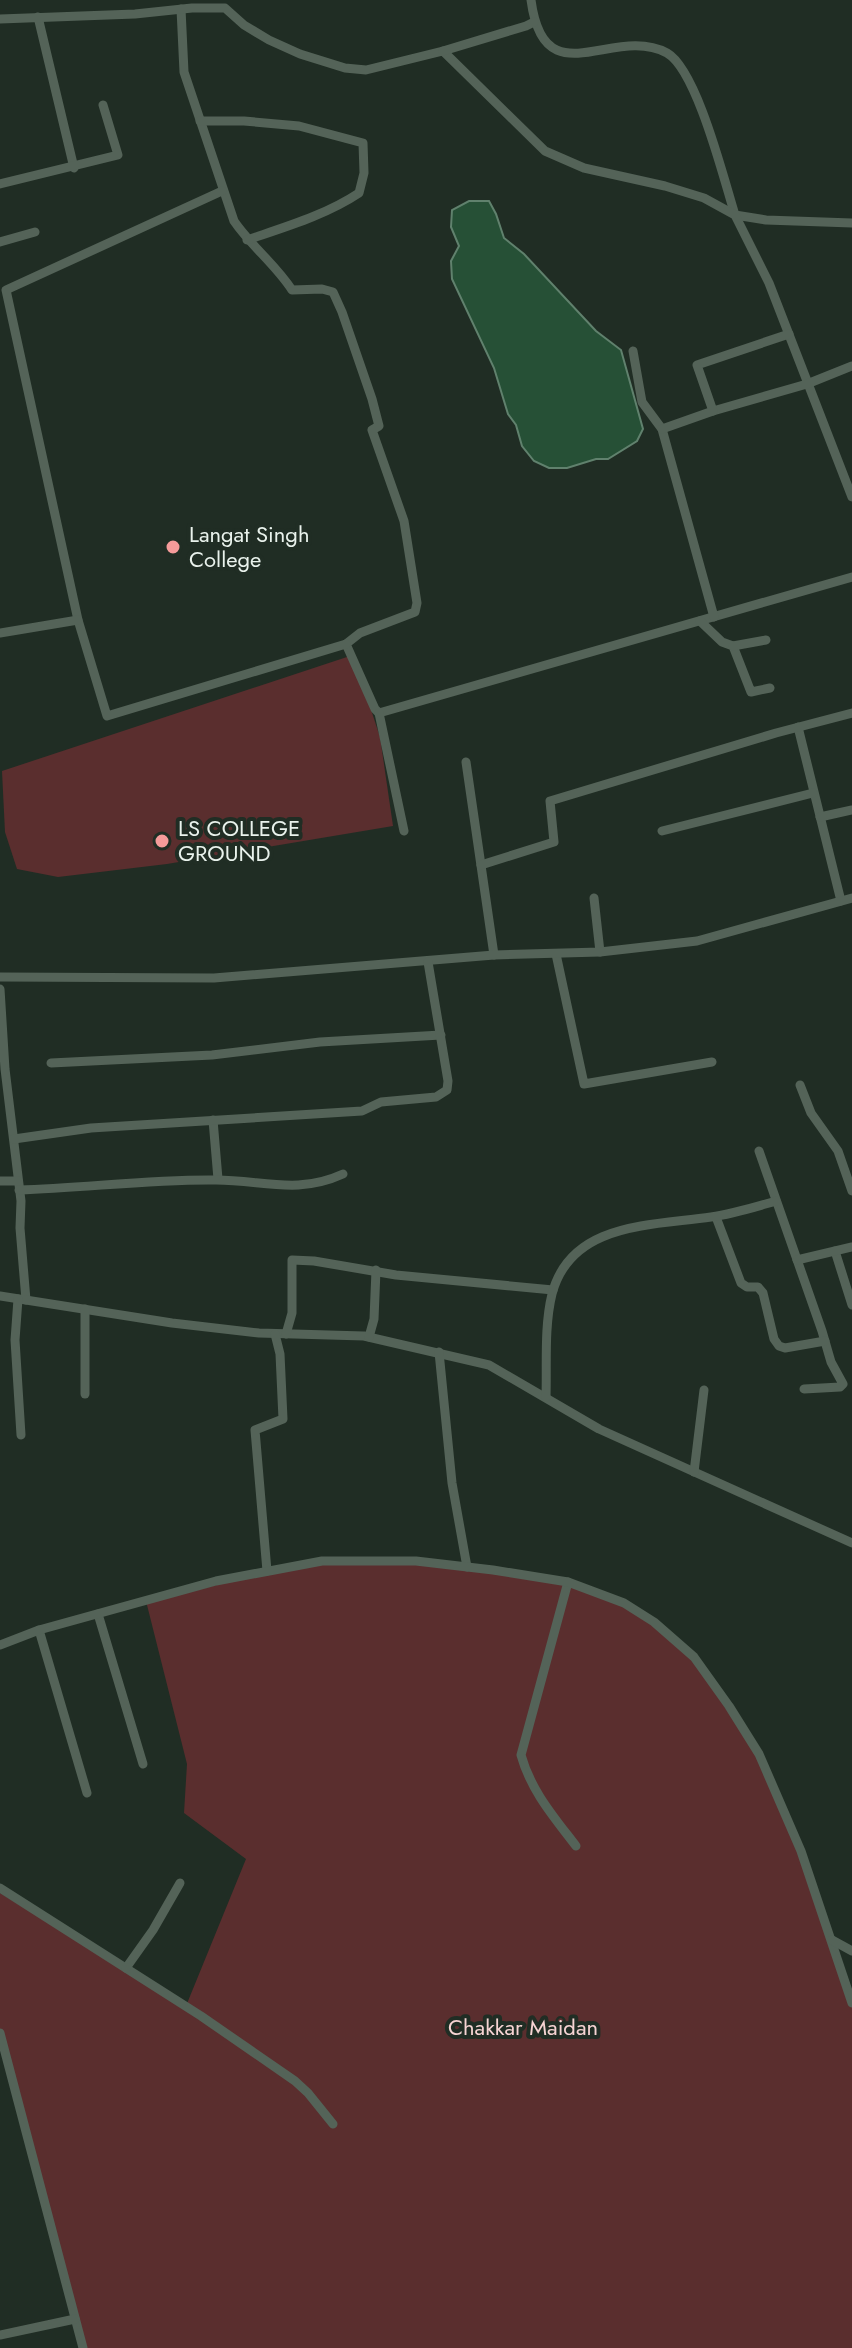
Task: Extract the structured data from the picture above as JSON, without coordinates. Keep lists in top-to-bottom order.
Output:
{
  "parks": ["Chakkar Maidan"],
  "places": ["Langat Singh College", "LS COLLEGE GROUND"]
}
